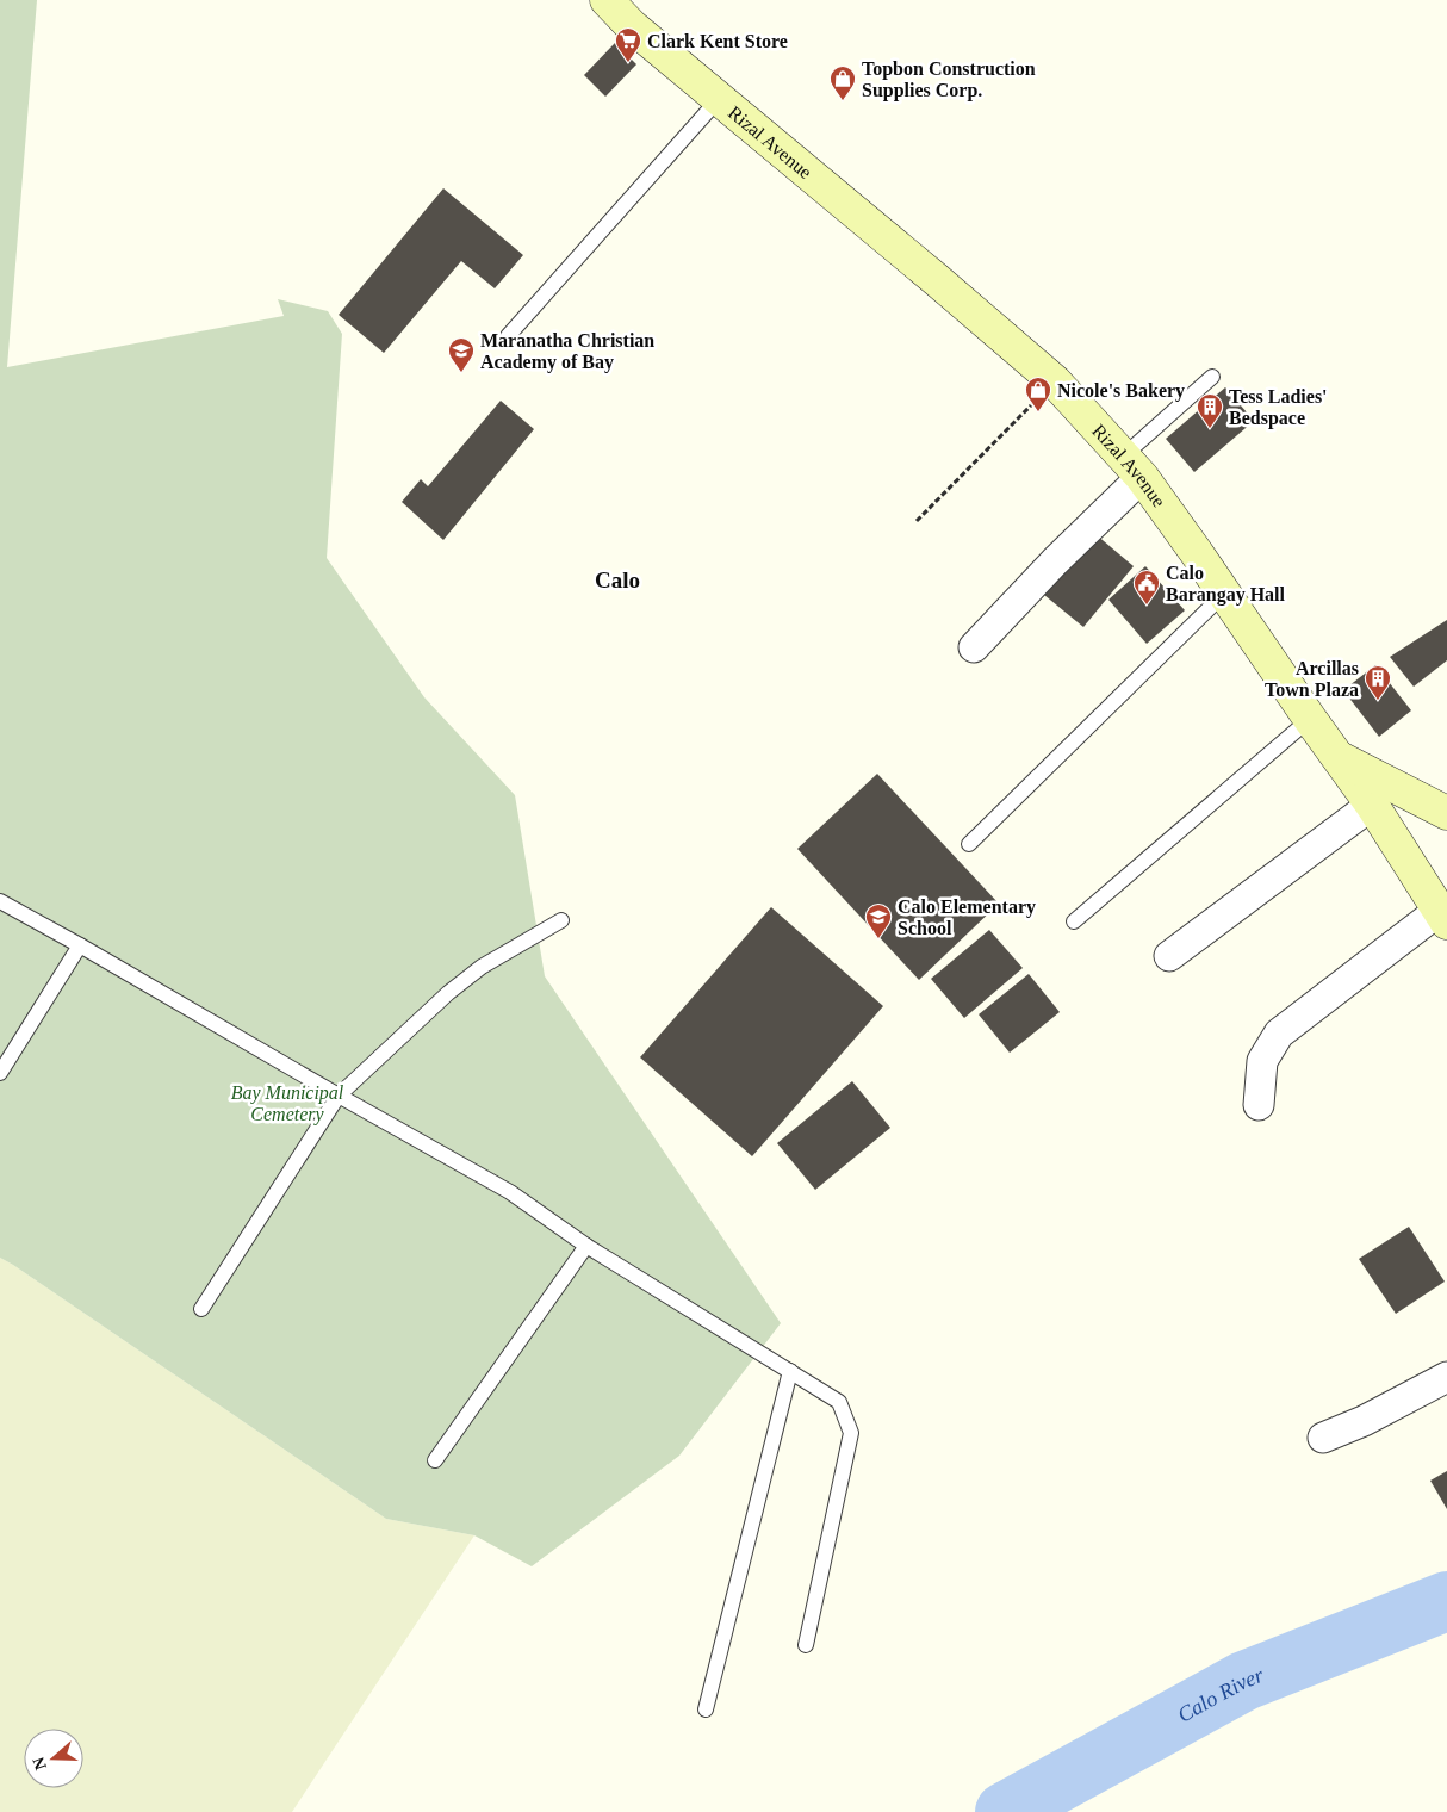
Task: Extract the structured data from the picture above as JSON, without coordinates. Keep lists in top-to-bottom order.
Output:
{
  "streets": {
    "main road": ["Rizal Avenue"]
  },
  "districts": ["Calo"],
  "water": ["Calo River"],
  "parks": ["Bay Municipal Cemetery"],
  "places": {
    "supermarket": ["Clark Kent Store"],
    "shop": ["Topbon Construction Supplies Corp.", "Nicole's Bakery"],
    "school or university": ["Maranatha Christian Academy of Bay", "Calo Elementary School"],
    "building": ["Tess Ladies' Bedspace", "Arcillas Town Plaza"],
    "public building": ["Calo Barangay Hall"]
  },
  "north": "left"
}
